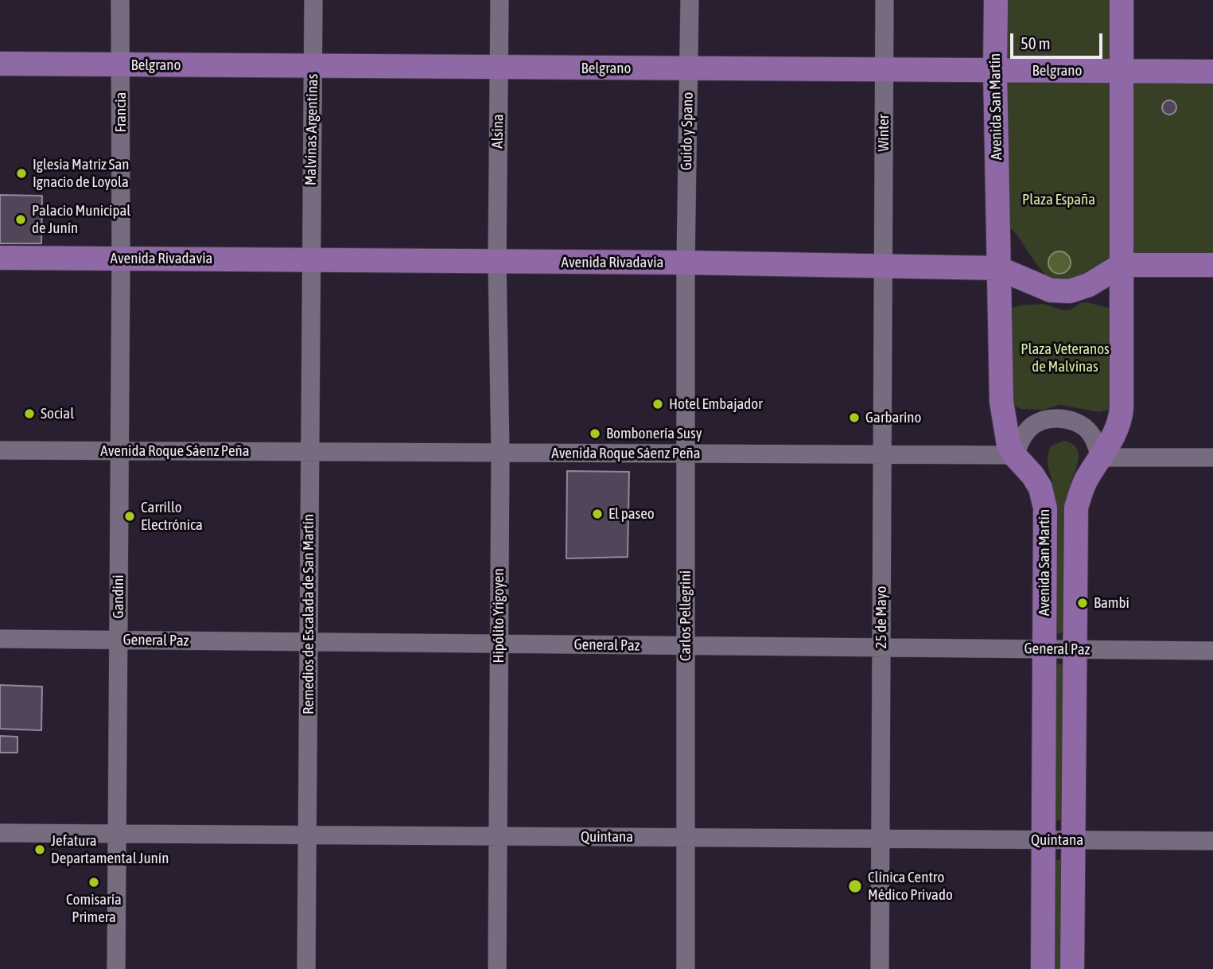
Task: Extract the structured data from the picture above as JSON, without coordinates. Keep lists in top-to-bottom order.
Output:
{
  "streets": {
    "main road": ["Belgrano", "Avenida San Martín", "Avenida Rivadavia"],
    "street": [
      "Francia",
      "Malvinas Argentinas",
      "Alsina",
      "Guido y Spano",
      "Winter",
      "Avenida Roque Sáenz Peña",
      "Gandini",
      "Remedios de Escalada de San Martín",
      "Hipólito Yrigoyen",
      "Carlos Pellegrini",
      "25 de Mayo",
      "General Paz",
      "Quintana"
    ]
  },
  "crossings": [
    ["Belgrano", "Avenida San Martín"],
    ["Belgrano", "Francia"],
    ["Belgrano", "Malvinas Argentinas"],
    ["Belgrano", "Alsina"],
    ["Belgrano", "Guido y Spano"],
    ["Belgrano", "Winter"],
    ["Avenida San Martín", "Avenida Rivadavia"],
    ["Avenida San Martín", "Avenida Roque Sáenz Peña"],
    ["Avenida San Martín", "General Paz"],
    ["Avenida San Martín", "Quintana"],
    ["Francia", "Avenida Rivadavia"],
    ["Francia", "Gandini"],
    ["Malvinas Argentinas", "Avenida Rivadavia"],
    ["Malvinas Argentinas", "Remedios de Escalada de San Martín"],
    ["Alsina", "Avenida Rivadavia"],
    ["Alsina", "Hipólito Yrigoyen"],
    ["Guido y Spano", "Avenida Rivadavia"],
    ["Guido y Spano", "Carlos Pellegrini"],
    ["Winter", "Avenida Rivadavia"],
    ["Winter", "25 de Mayo"],
    ["Avenida Rivadavia", "Gandini"],
    ["Avenida Rivadavia", "Remedios de Escalada de San Martín"],
    ["Avenida Rivadavia", "Hipólito Yrigoyen"],
    ["Avenida Rivadavia", "Carlos Pellegrini"],
    ["Avenida Rivadavia", "25 de Mayo"],
    ["Avenida Roque Sáenz Peña", "Gandini"],
    ["Avenida Roque Sáenz Peña", "Remedios de Escalada de San Martín"],
    ["Avenida Roque Sáenz Peña", "Hipólito Yrigoyen"],
    ["Avenida Roque Sáenz Peña", "Carlos Pellegrini"],
    ["Avenida Roque Sáenz Peña", "25 de Mayo"],
    ["Gandini", "General Paz"],
    ["Gandini", "Quintana"],
    ["Remedios de Escalada de San Martín", "General Paz"],
    ["Remedios de Escalada de San Martín", "Quintana"],
    ["Hipólito Yrigoyen", "General Paz"],
    ["Hipólito Yrigoyen", "Quintana"],
    ["Carlos Pellegrini", "General Paz"],
    ["Carlos Pellegrini", "Quintana"],
    ["25 de Mayo", "General Paz"],
    ["25 de Mayo", "Quintana"]
  ],
  "parks": ["Plaza España", "Plaza Veteranos de Malvinas"],
  "places": [
    "Iglesia Matriz San Ignacio de Loyola",
    "Palacio Municipal de Junín",
    "Hotel Embajador",
    "Social",
    "Garbarino",
    "Bombonería Susy",
    "El paseo",
    "Carrillo Electrónica",
    "Bambi",
    "Jefatura Departamental Junín",
    "Comisaría Primera",
    "Clínica Centro Médico Privado"
  ],
  "scale_bar": "50 m"
}
